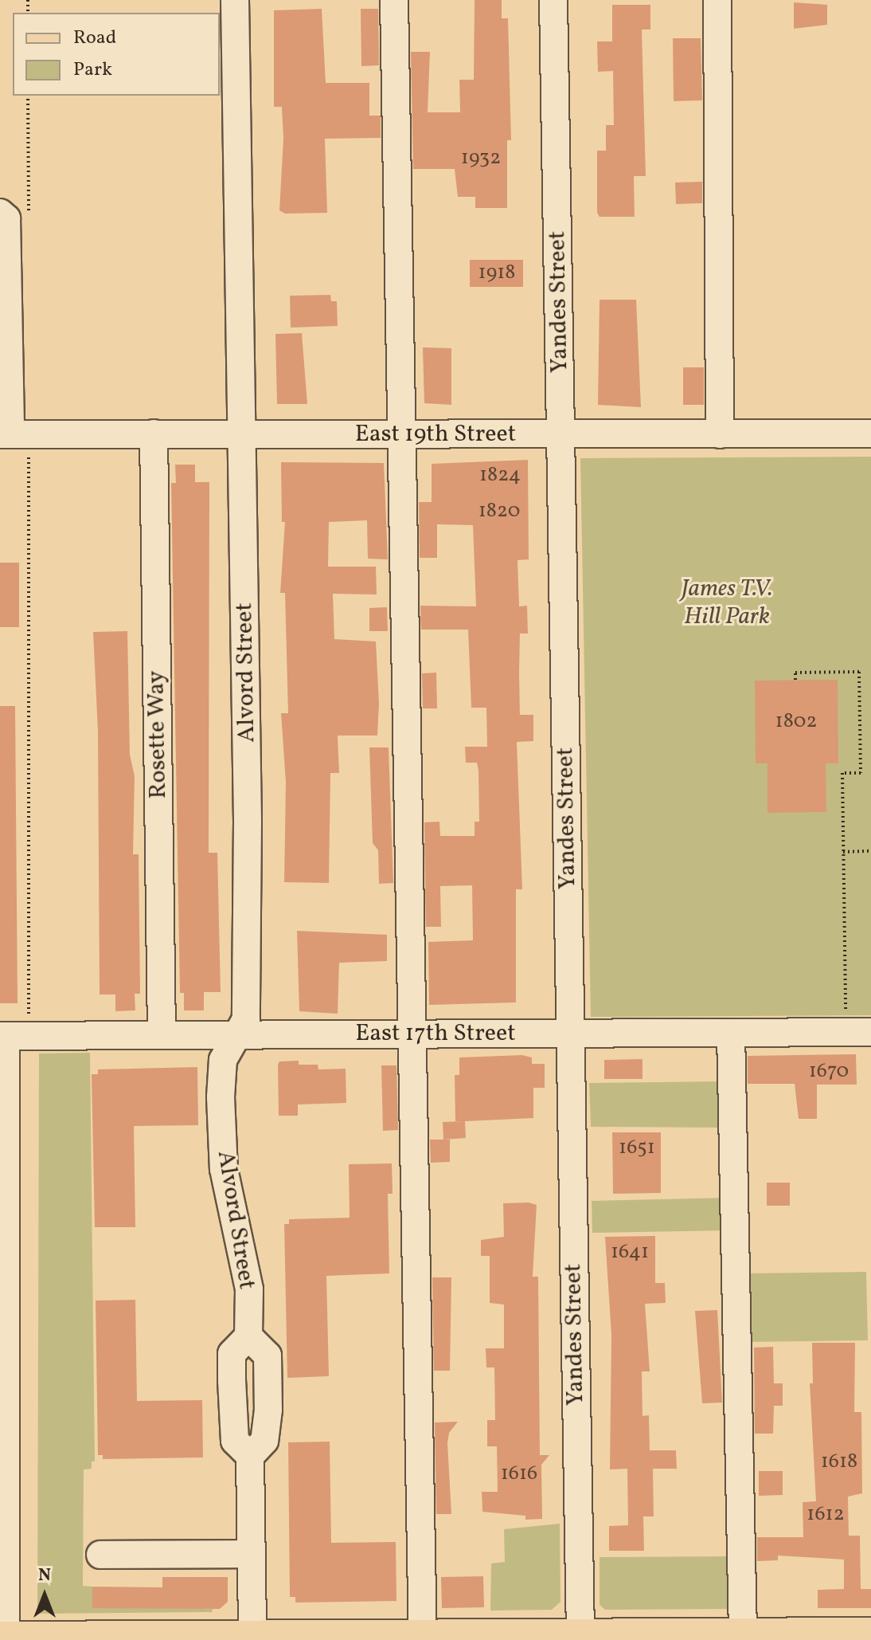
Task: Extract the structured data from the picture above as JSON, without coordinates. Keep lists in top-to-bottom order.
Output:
{
  "streets": {
    "street": [
      "Yandes Street",
      "East 19th Street",
      "Alvord Street",
      "Rosette Way",
      "East 17th Street"
    ]
  },
  "crossings": [
    ["Yandes Street", "East 19th Street"],
    ["Yandes Street", "East 17th Street"],
    ["East 19th Street", "Alvord Street"],
    ["East 19th Street", "Rosette Way"],
    ["Alvord Street", "East 17th Street"],
    ["Rosette Way", "East 17th Street"]
  ],
  "parks": ["James T.V. Hill Park"],
  "house_numbers": [
    "1932",
    "1918",
    "1824",
    "1820",
    "1802",
    "1670",
    "1651",
    "1641",
    "1618",
    "1616",
    "1612"
  ],
  "legend": ["Road", "Park"],
  "north": "top"
}
